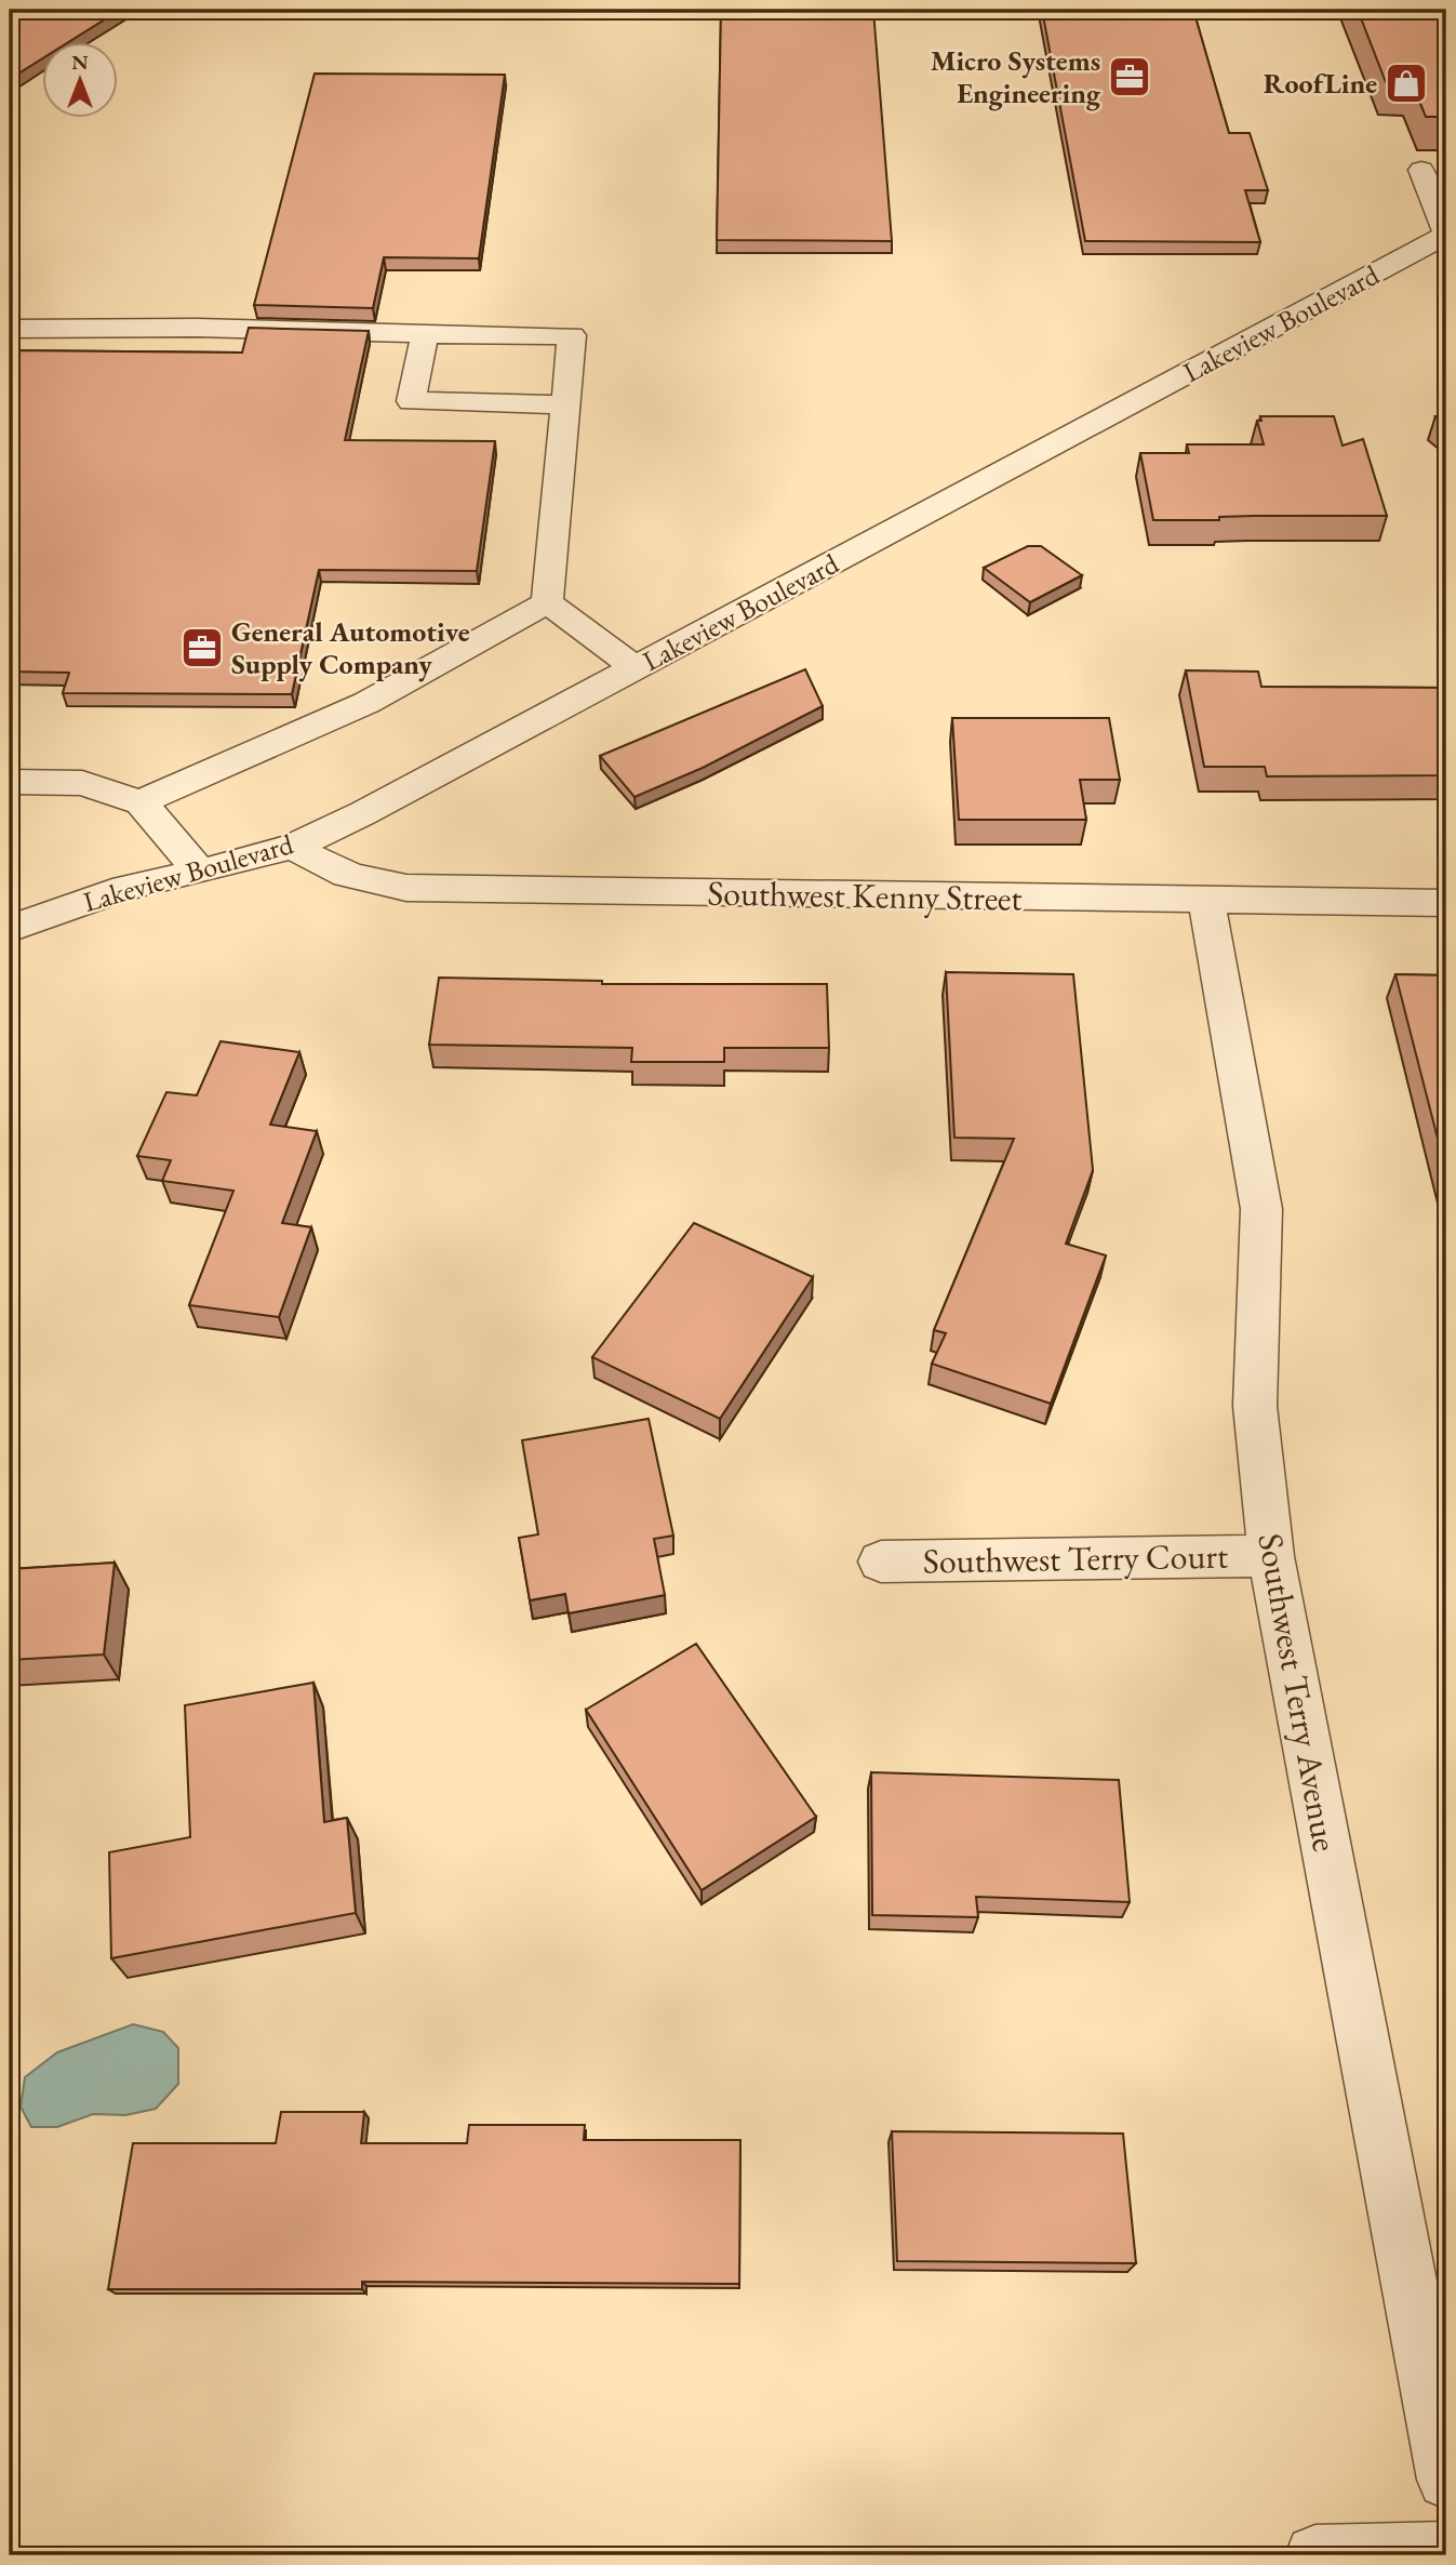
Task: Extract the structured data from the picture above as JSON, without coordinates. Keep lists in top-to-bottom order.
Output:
{
  "streets": {
    "street": [
      "Lakeview Boulevard",
      "Southwest Kenny Street",
      "Southwest Terry Court",
      "Southwest Terry Avenue"
    ]
  },
  "crossings": [
    ["Lakeview Boulevard", "Southwest Kenny Street"],
    ["Southwest Kenny Street", "Southwest Terry Avenue"],
    ["Southwest Terry Court", "Southwest Terry Avenue"]
  ],
  "places": {
    "office": ["Micro Systems Engineering", "General Automotive Supply Company"],
    "shop": ["RoofLine"]
  },
  "north": "top"
}
